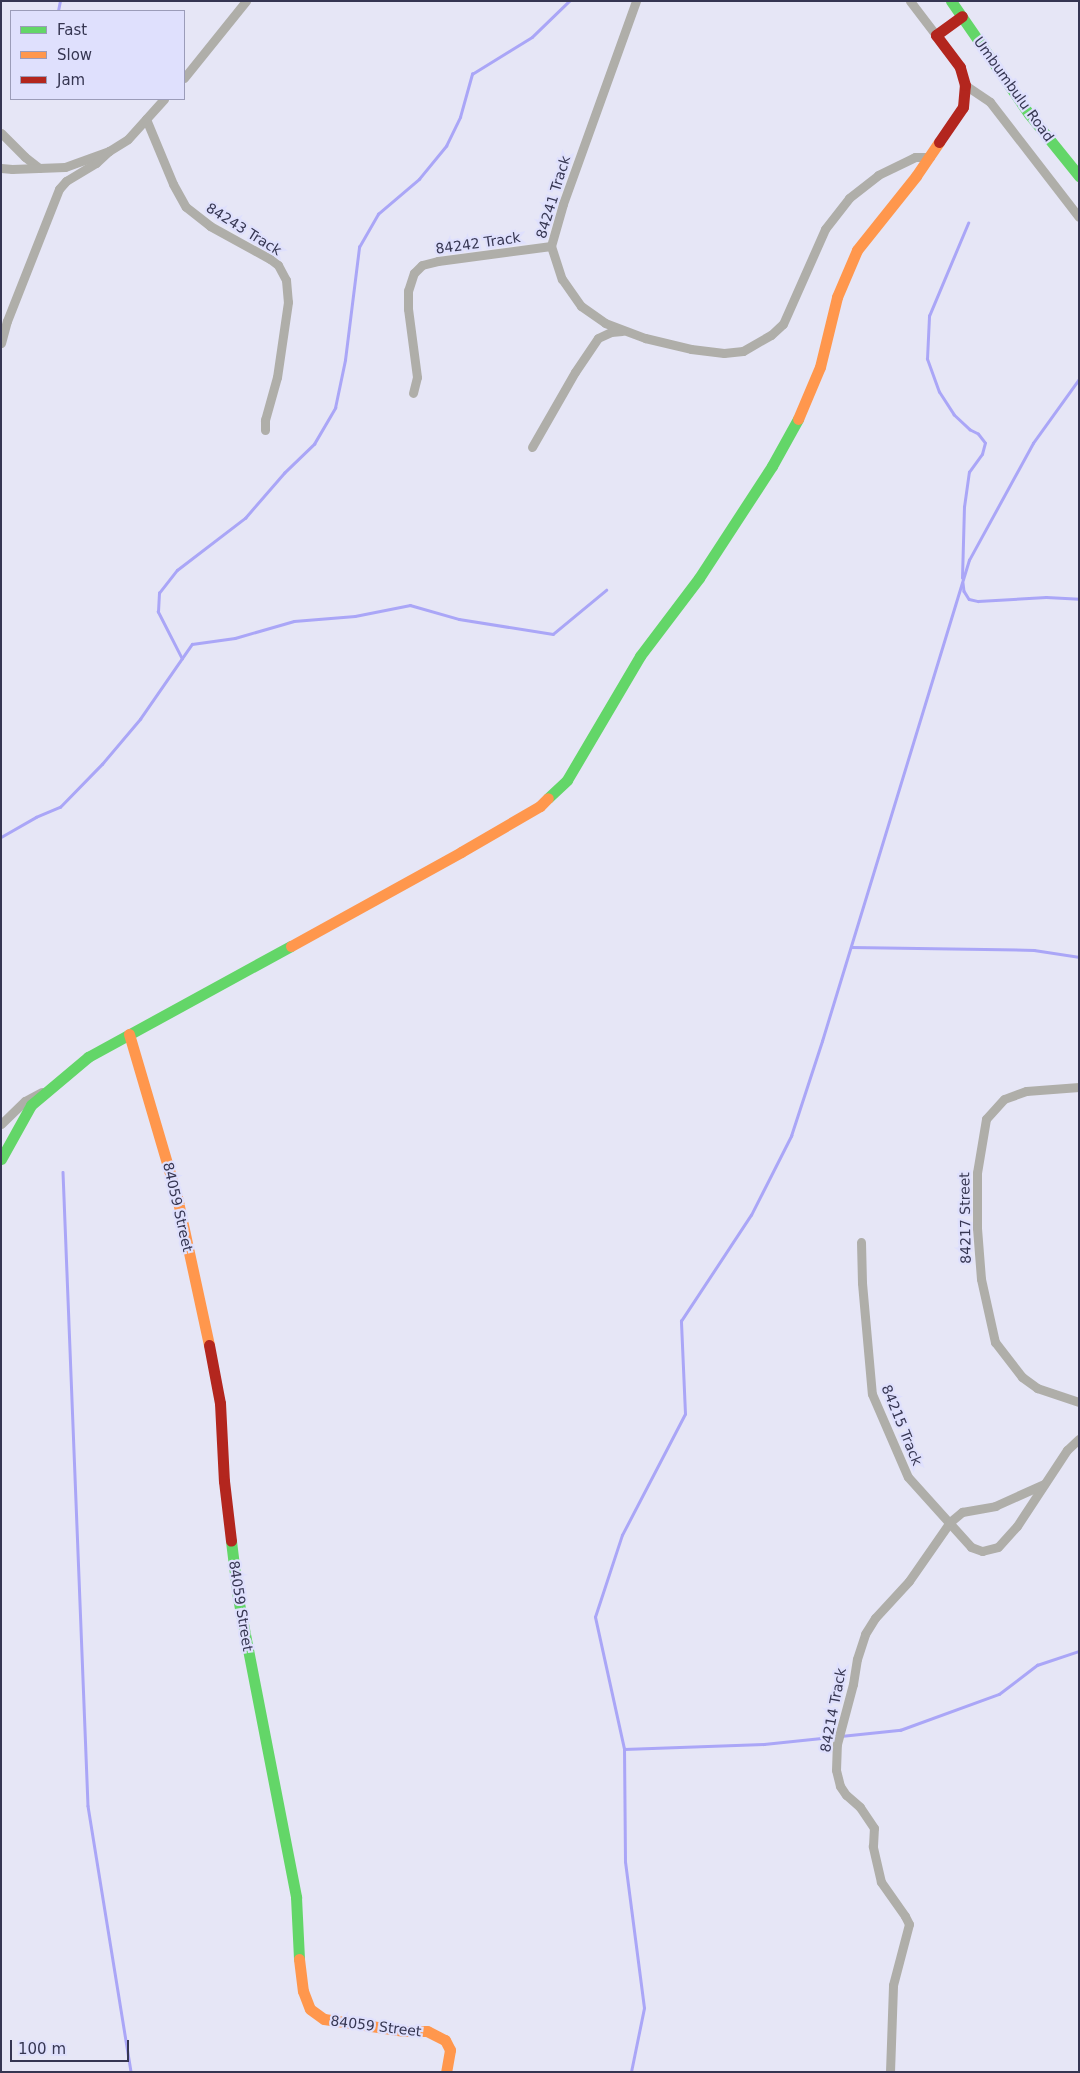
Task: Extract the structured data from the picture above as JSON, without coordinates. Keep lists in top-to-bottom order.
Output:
{
  "streets": {
    "street": [
      "Umbumbulu Road",
      "84241 Track",
      "84243 Track",
      "84242 Track",
      "84059 Street",
      "84217 Street",
      "84215 Track",
      "84214 Track"
    ]
  },
  "crossings": [
    ["84241 Track", "84242 Track"],
    ["84215 Track", "84214 Track"]
  ],
  "legend": ["Fast", "Slow", "Jam"],
  "scale_bar": "100 m"
}
